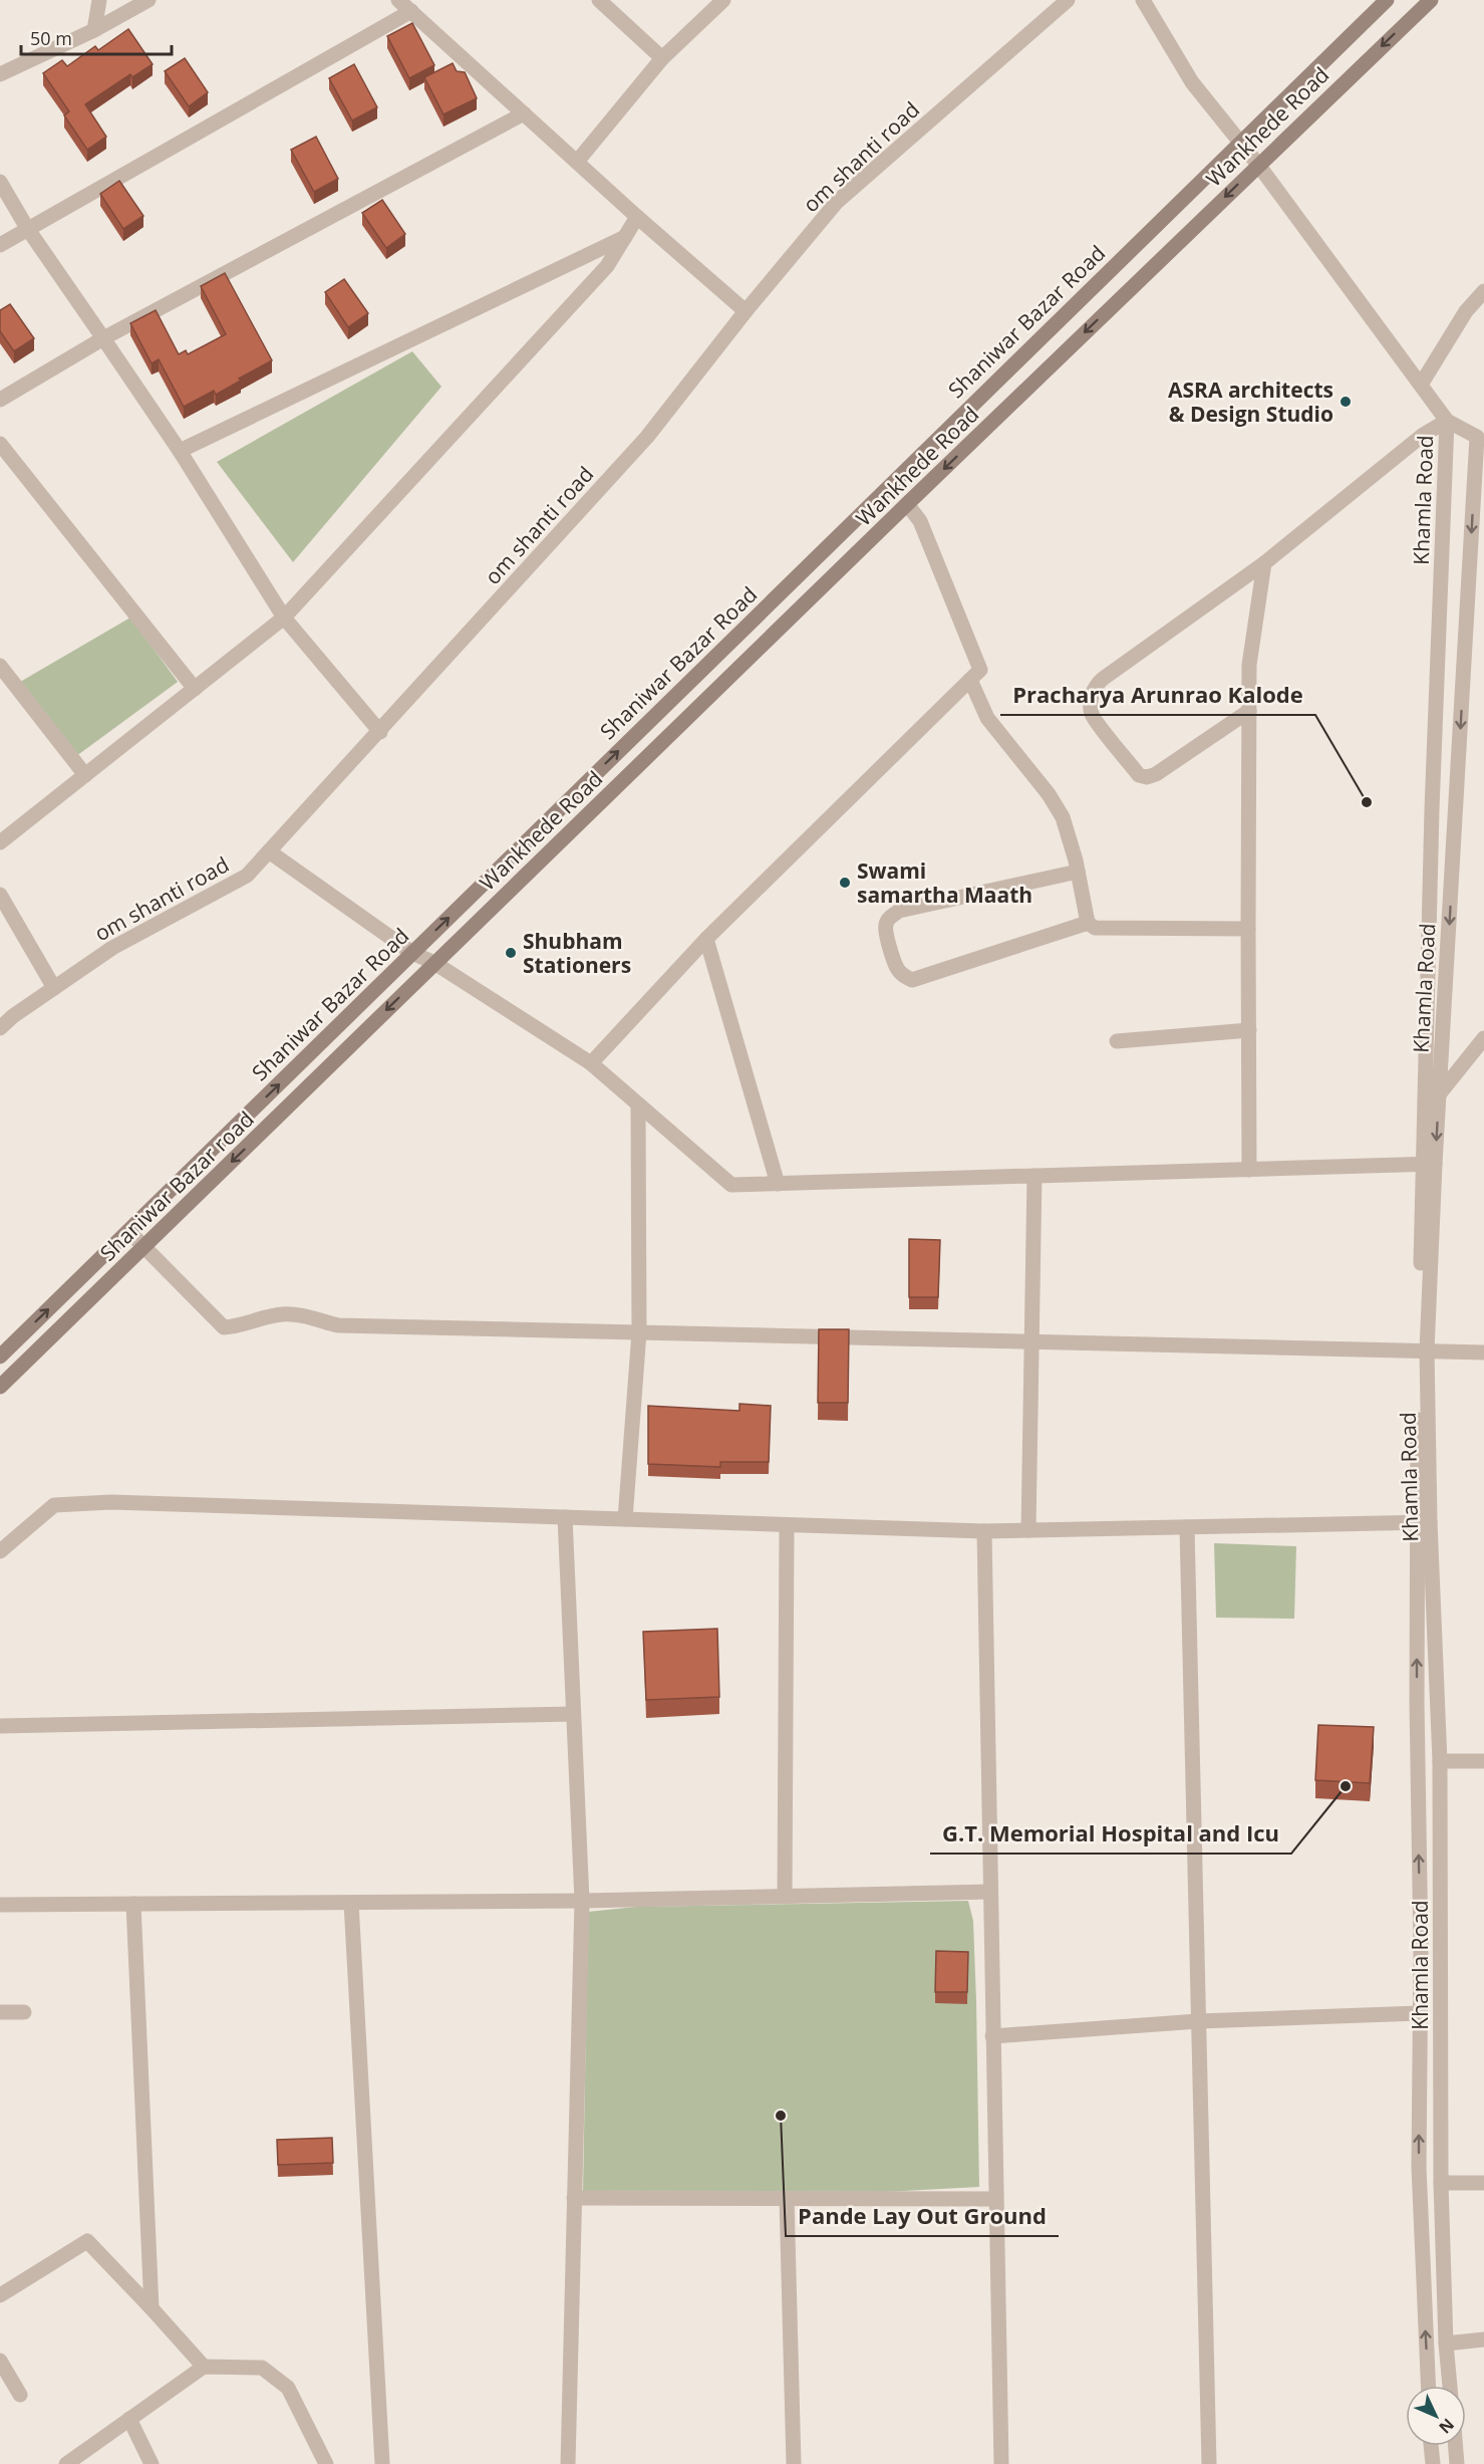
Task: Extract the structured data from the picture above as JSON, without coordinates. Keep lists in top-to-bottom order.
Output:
{
  "streets": {
    "main road": ["Wankhede Road", "Shaniwar Bazar Road", "Shaniwar Bazar road"],
    "street": ["om shanti road", "Khamla Road"]
  },
  "crossings": [
    ["Wankhede Road", "Shaniwar Bazar road"]
  ],
  "one_way": ["Wankhede Road", "Shaniwar Bazar Road", "Shaniwar Bazar road"],
  "places": [
    "ASRA architects & Design Studio",
    "Pracharya Arunrao Kalode",
    "Swami samartha Maath",
    "Shubham Stationers",
    "G.T. Memorial Hospital and Icu",
    "Pande Lay Out Ground"
  ],
  "scale_bar": "50 m",
  "north": "bottom right"
}
